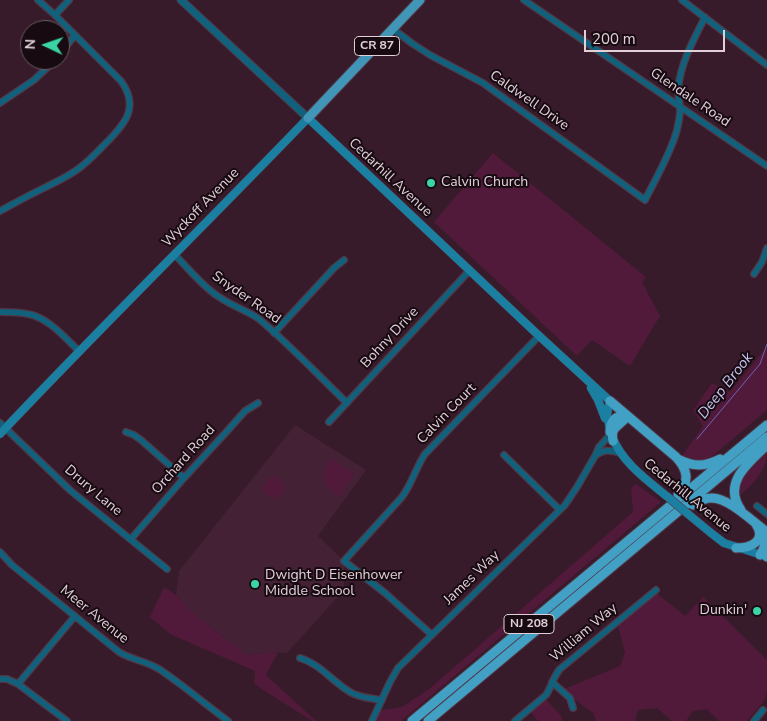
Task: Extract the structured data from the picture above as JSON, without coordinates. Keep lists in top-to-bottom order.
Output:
{
  "streets": {
    "highway": ["NJ 208"],
    "main road": ["CR 87", "Cedarhill Avenue", "Wyckoff Avenue"],
    "street": [
      "Glendale Road",
      "Caldwell Drive",
      "Snyder Road",
      "Bohny Drive",
      "Calvin Court",
      "Orchard Road",
      "Drury Lane",
      "James Way",
      "Meer Avenue",
      "William Way"
    ]
  },
  "crossings": [
    ["Glendale Road", "Caldwell Drive"],
    ["Caldwell Drive", "Wyckoff Avenue"],
    ["Cedarhill Avenue", "Wyckoff Avenue"],
    ["Cedarhill Avenue", "Bohny Drive"],
    ["Cedarhill Avenue", "Calvin Court"],
    ["Cedarhill Avenue", "James Way"],
    ["Wyckoff Avenue", "Snyder Road"],
    ["Wyckoff Avenue", "Drury Lane"],
    ["Snyder Road", "Bohny Drive"],
    ["Calvin Court", "James Way"],
    ["Orchard Road", "Drury Lane"]
  ],
  "water": ["Deep Brook"],
  "places": ["Calvin Church", "Dwight D Eisenhower Middle School", "Dunkin'"],
  "scale_bar": "200 m",
  "north": "left"
}
